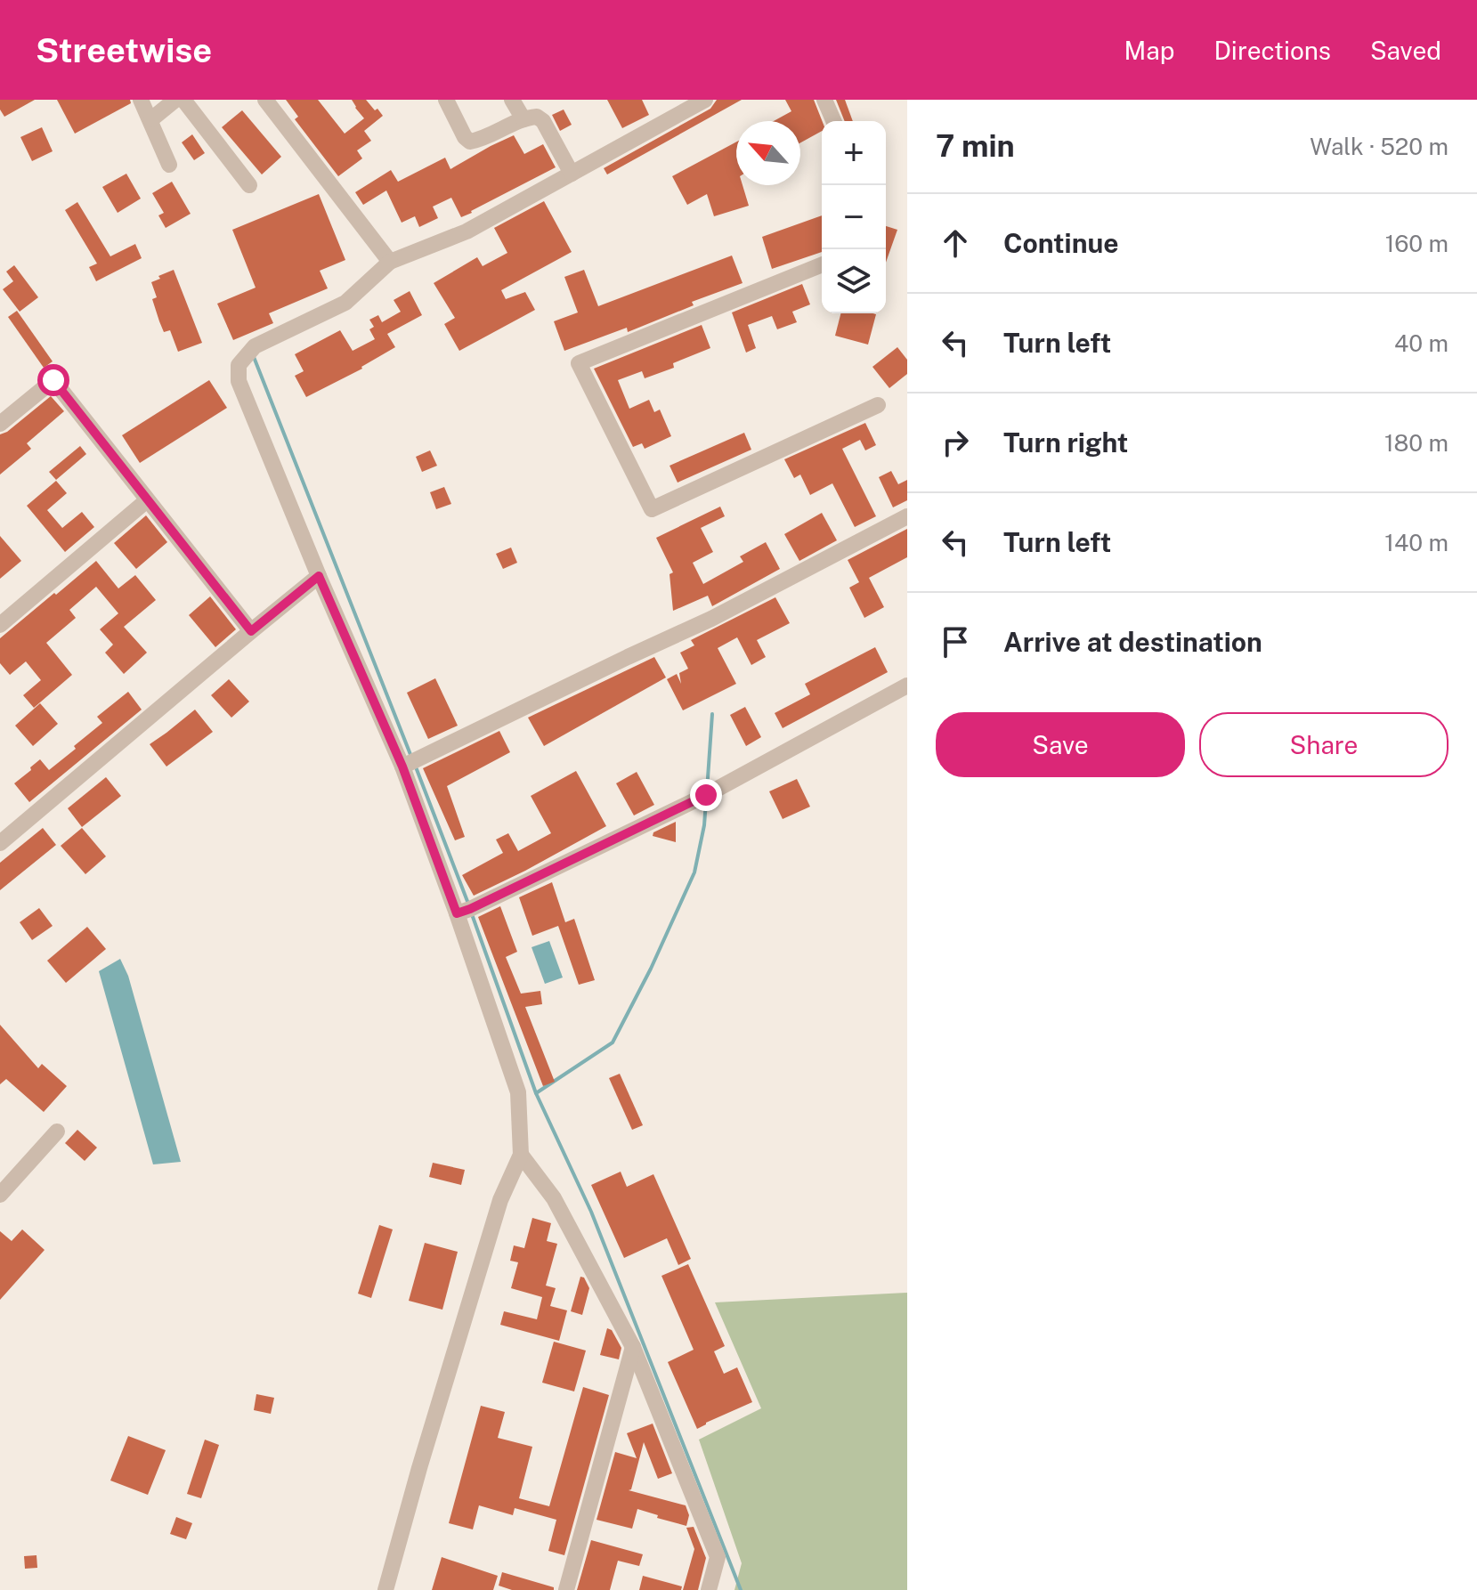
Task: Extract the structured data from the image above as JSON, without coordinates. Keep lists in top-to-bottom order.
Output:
{
  "north": "top left",
  "page": {
    "header": "Streetwise",
    "nav": ["Map", "Directions", "Saved"],
    "heading": ["7 min", "Walk · 520 m"],
    "map_buttons": ["+", "−"],
    "list": [
      ["Continue", "160 m"],
      ["Turn left", "40 m"],
      ["Turn right", "180 m"],
      ["Turn left", "140 m"],
      "Arrive at destination"
    ],
    "buttons": ["Save", "Share"]
  }
}
